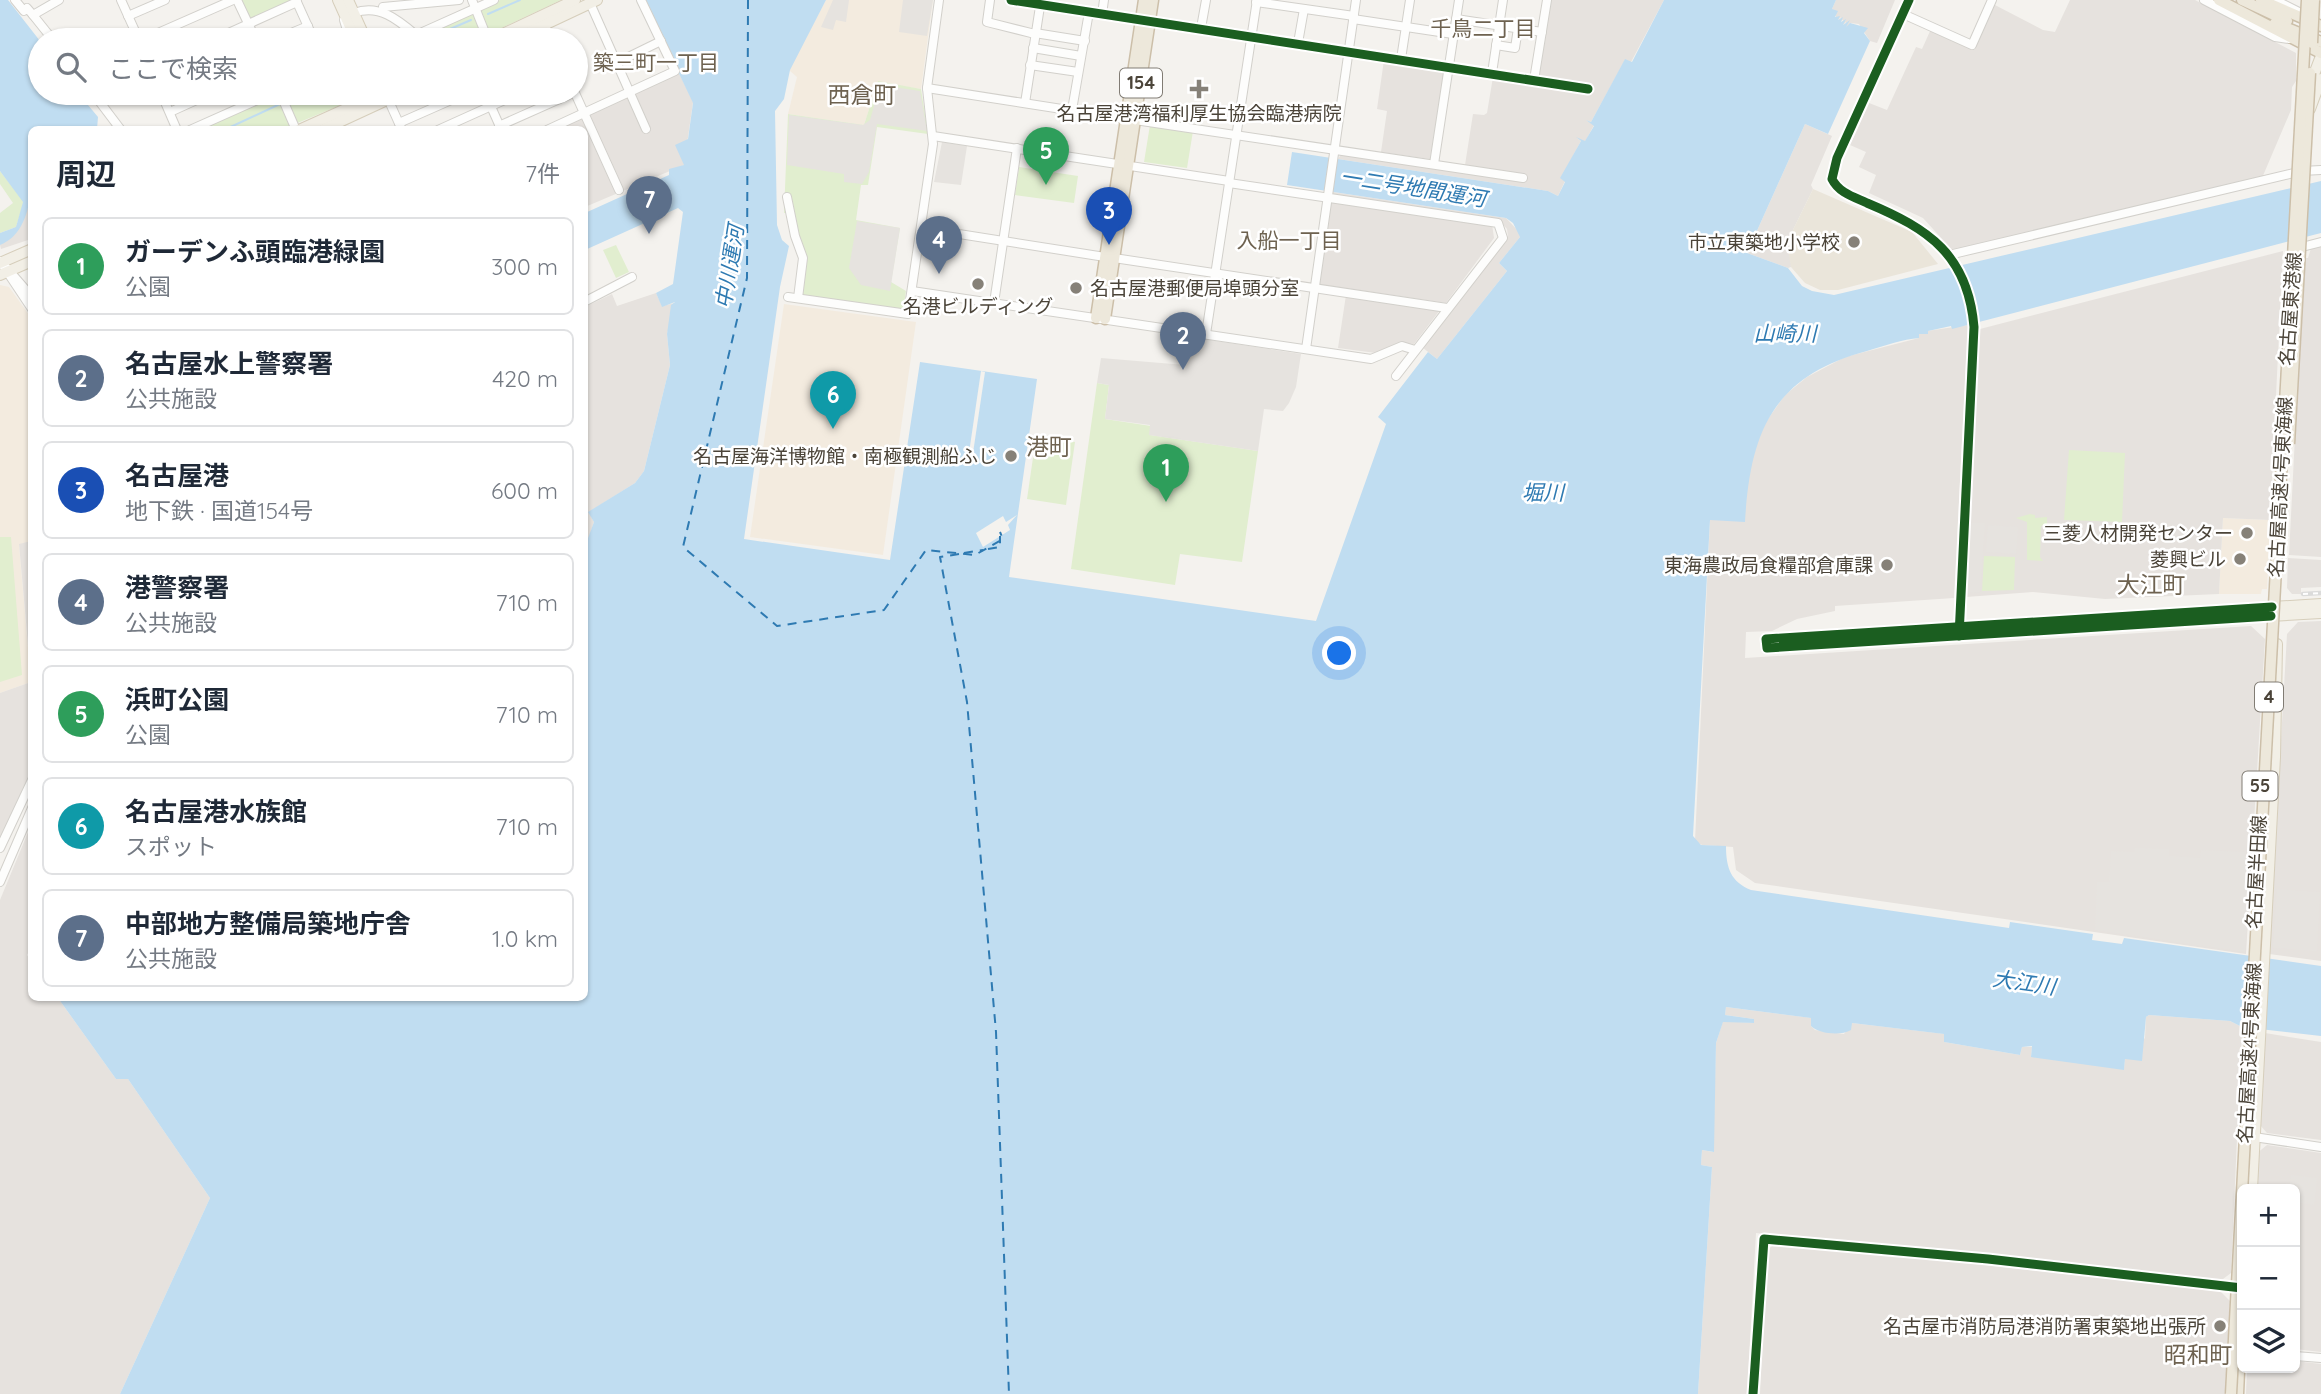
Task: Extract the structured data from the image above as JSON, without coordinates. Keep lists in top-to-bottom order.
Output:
{
  "streets": {
    "highway": ["154", "名古屋高速4号東海線", "4"],
    "main road": ["名古屋東港線", "55", "名古屋半田線"]
  },
  "crossings": [
    ["名古屋東港線", "名古屋半田線"],
    ["名古屋高速4号東海線", "名古屋半田線"]
  ],
  "districts": [
    "千鳥二丁目",
    "築三町一丁目",
    "西倉町",
    "入船一丁目",
    "港町",
    "大江町",
    "昭和町"
  ],
  "water": [
    "一二号地間運河",
    "中川運河",
    "山崎川",
    "堀川",
    "大江川"
  ],
  "places": {
    "health": ["名古屋港湾福利厚生協会臨港病院"],
    "other": [
      "市立東築地小学校",
      "名港ビルディング",
      "名古屋港郵便局埠頭分室",
      "名古屋海洋博物館・南極観測船ふじ",
      "三菱人材開発センター",
      "菱興ビル",
      "東海農政局食糧部倉庫課",
      "名古屋市消防局港消防署東築地出張所"
    ]
  },
  "page": {
    "search": "ここで検索",
    "heading": ["周辺", "7件"],
    "pins": [
      "5",
      "7",
      "3",
      "4",
      "2",
      "6",
      "1"
    ],
    "list": [
      {
        "mark": "1",
        "name": "ガーデンふ頭臨港緑園",
        "note": "公園",
        "value": "300 m"
      },
      {
        "mark": "2",
        "name": "名古屋水上警察署",
        "note": "公共施設",
        "value": "420 m"
      },
      {
        "mark": "3",
        "name": "名古屋港",
        "note": "地下鉄 · 国道154号",
        "value": "600 m"
      },
      {
        "mark": "4",
        "name": "港警察署",
        "note": "公共施設",
        "value": "710 m"
      },
      {
        "mark": "5",
        "name": "浜町公園",
        "note": "公園",
        "value": "710 m"
      },
      {
        "mark": "6",
        "name": "名古屋港水族館",
        "note": "スポット",
        "value": "710 m"
      },
      {
        "mark": "7",
        "name": "中部地方整備局築地庁舎",
        "note": "公共施設",
        "value": "1.0 km"
      }
    ],
    "map_buttons": ["+", "−"]
  }
}
